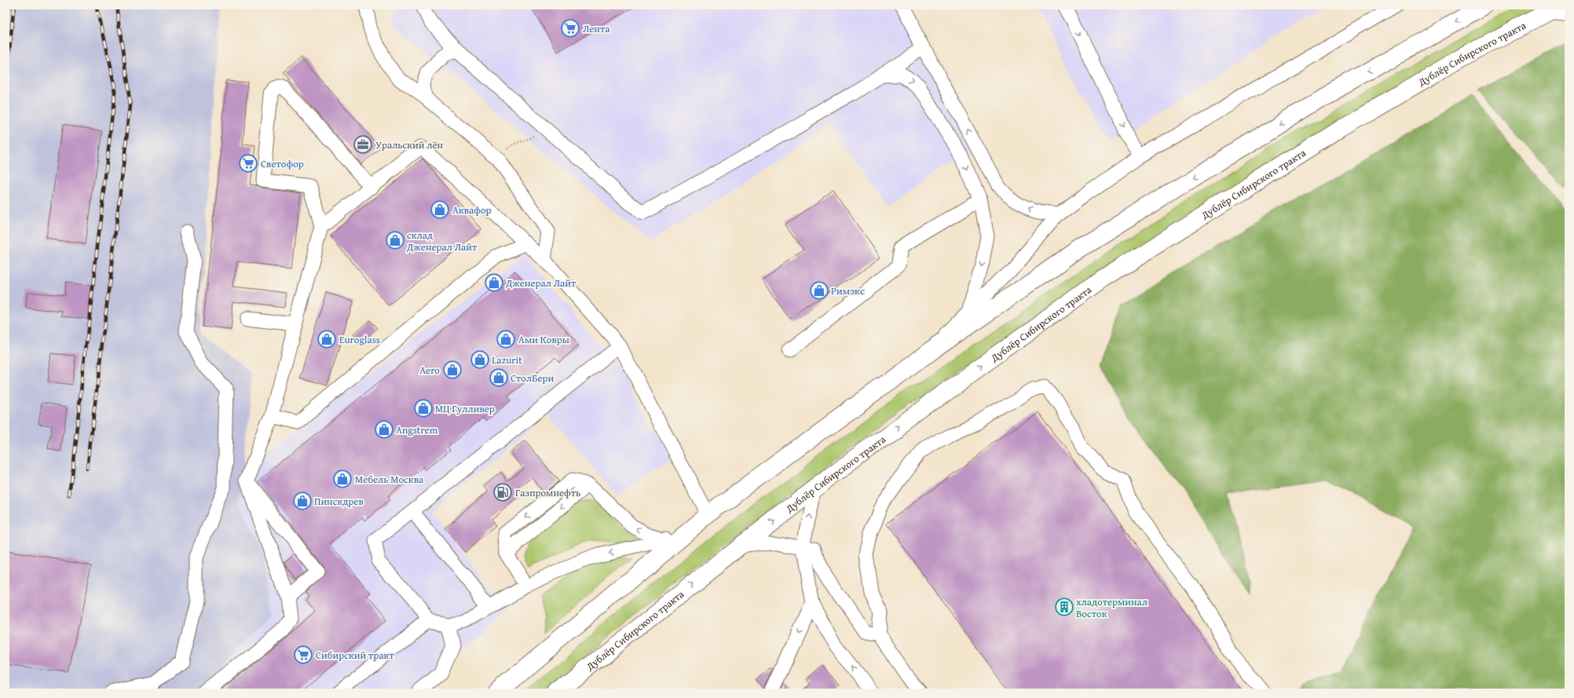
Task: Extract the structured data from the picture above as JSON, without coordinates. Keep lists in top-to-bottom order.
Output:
{
  "streets": {
    "main road": ["Дублёр Сибирского тракта"]
  },
  "places": {
    "supermarket": ["Лента", "Светофор", "Сибирский тракт"],
    "office": ["Уральский лён"],
    "shop": [
      "Аквафор",
      "склад Дженерал Лайт",
      "Дженерал Лайт",
      "Римэкс",
      "Euroglass",
      "Ами Ковры",
      "Lazurit",
      "Aero",
      "СтолБери",
      "МЦ Гулливер",
      "Angstrem",
      "Мебель Москва",
      "Пинскдрев"
    ],
    "fuel station": ["Газпромнефть"],
    "building": ["хладотерминал Восток"]
  }
}
